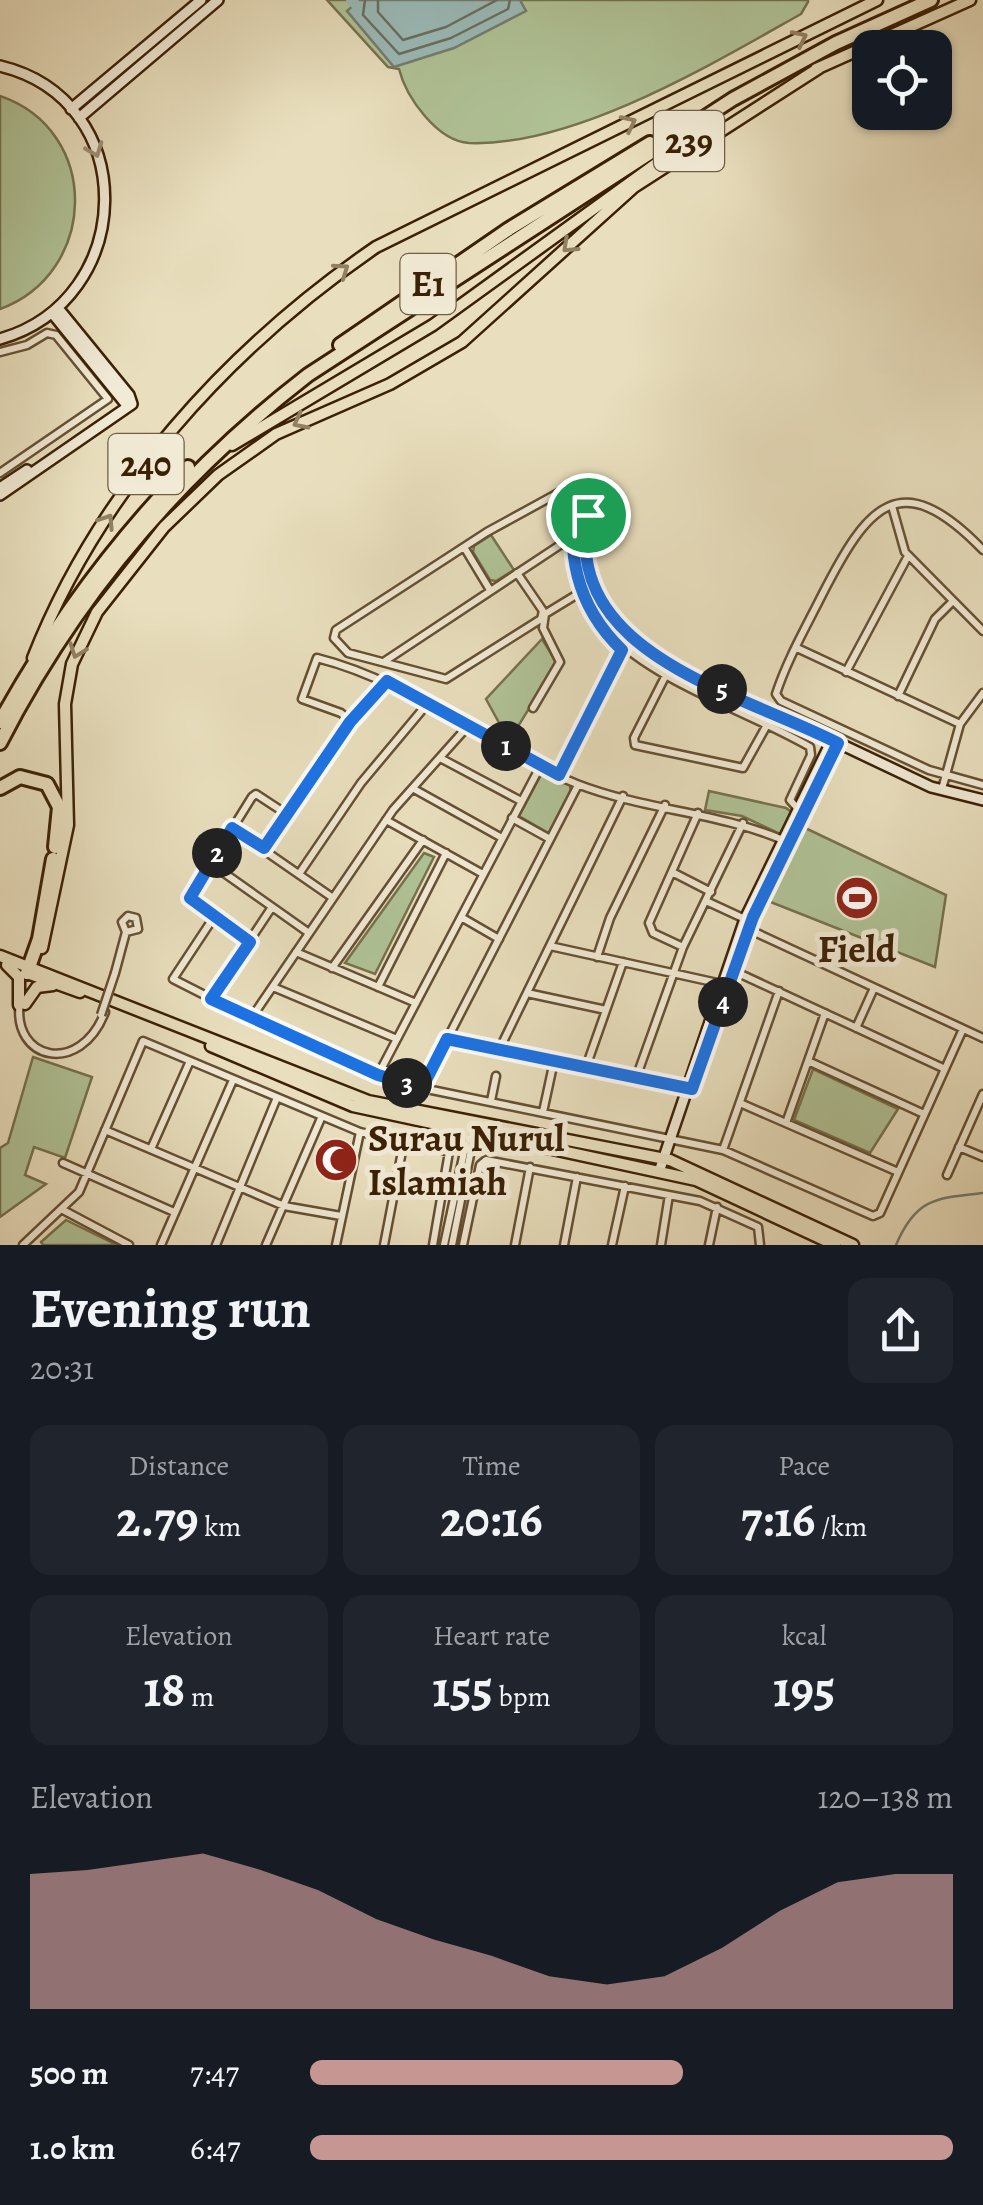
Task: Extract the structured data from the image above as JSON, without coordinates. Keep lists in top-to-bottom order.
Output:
{
  "streets": {
    "highway": ["E1"],
    "main road": ["239", "240"]
  },
  "crossings": [
    ["239", "E1"],
    ["E1", "240"]
  ],
  "places": {
    "sports": ["Field"],
    "mosque": ["Surau Nurul Islamiah"]
  },
  "page": {
    "pins": [
      "5",
      "1",
      "2",
      "4",
      "3"
    ],
    "heading": ["Evening run", "20:31"],
    "stats": [
      ["Distance", "2.79 km"],
      ["Time", "20:16"],
      ["Pace", "7:16 /km"],
      ["Elevation", "18 m"],
      ["Heart rate", "155 bpm"],
      ["kcal", "195"]
    ],
    "chart": ["Elevation", "120–138 m"],
    "list": [
      {
        "name": "500 m",
        "note": "7:47"
      },
      {
        "name": "1.0 km",
        "note": "6:47"
      }
    ]
  }
}
